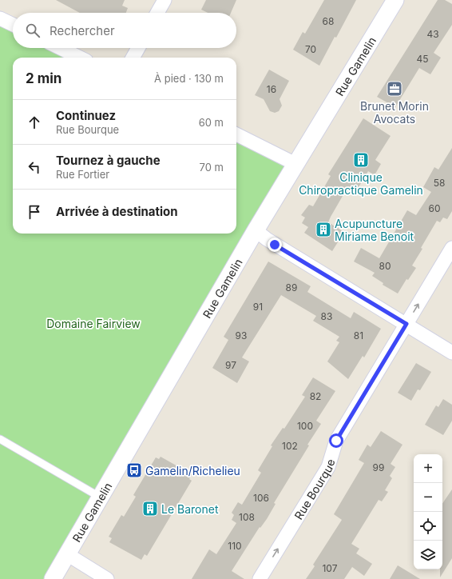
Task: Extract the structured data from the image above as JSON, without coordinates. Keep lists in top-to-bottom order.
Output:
{
  "streets": {
    "street": ["Rue Gamelin", "Rue Bourque"]
  },
  "one_way": ["Rue Bourque"],
  "parks": ["Domaine Fairview"],
  "places": {
    "office": ["Brunet Morin Avocats"],
    "building": ["Clinique Chiropractique Gamelin", "Acupuncture Miriame Benoit", "Le Baronet"],
    "bus stop": ["Gamelin/Richelieu"]
  },
  "house_numbers": [
    "68",
    "43",
    "70",
    "45",
    "16",
    "58",
    "60",
    "80",
    "89",
    "91",
    "83",
    "93",
    "81",
    "97",
    "82",
    "100",
    "102",
    "99",
    "106",
    "108",
    "110",
    "107"
  ],
  "page": {
    "search": "Rechercher",
    "heading": ["2 min", "À pied · 130 m"],
    "list": [
      ["Continuez", "Rue Bourque", "60 m"],
      ["Tournez à gauche", "Rue Fortier", "70 m"],
      "Arrivée à destination"
    ],
    "map_buttons": ["+", "−"]
  }
}
